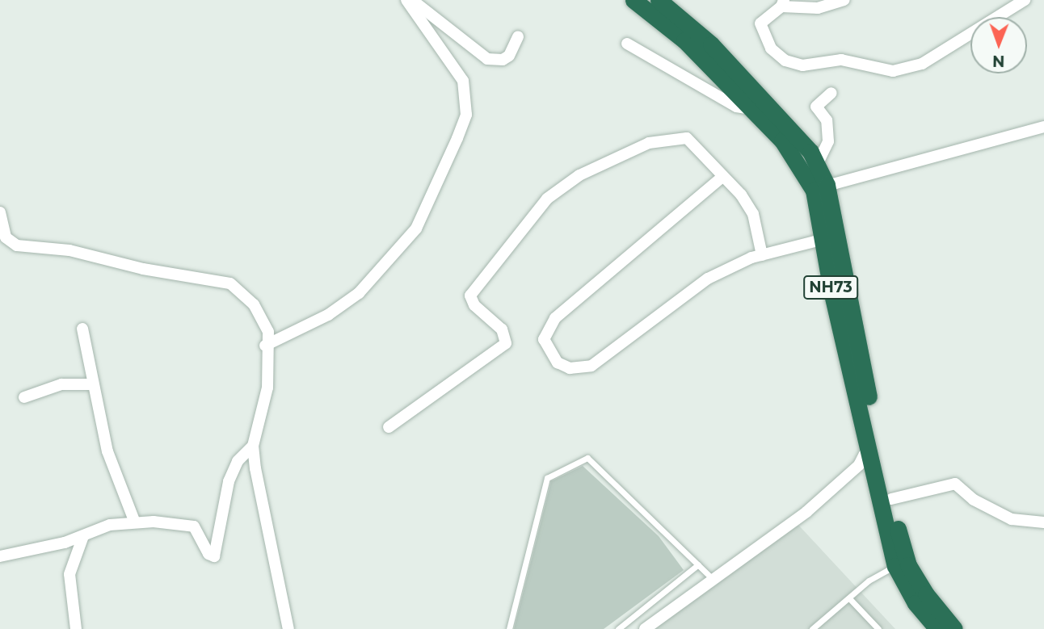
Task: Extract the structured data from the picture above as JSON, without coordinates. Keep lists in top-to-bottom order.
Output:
{
  "streets": {
    "highway": ["NH73"]
  },
  "north": "bottom"
}
